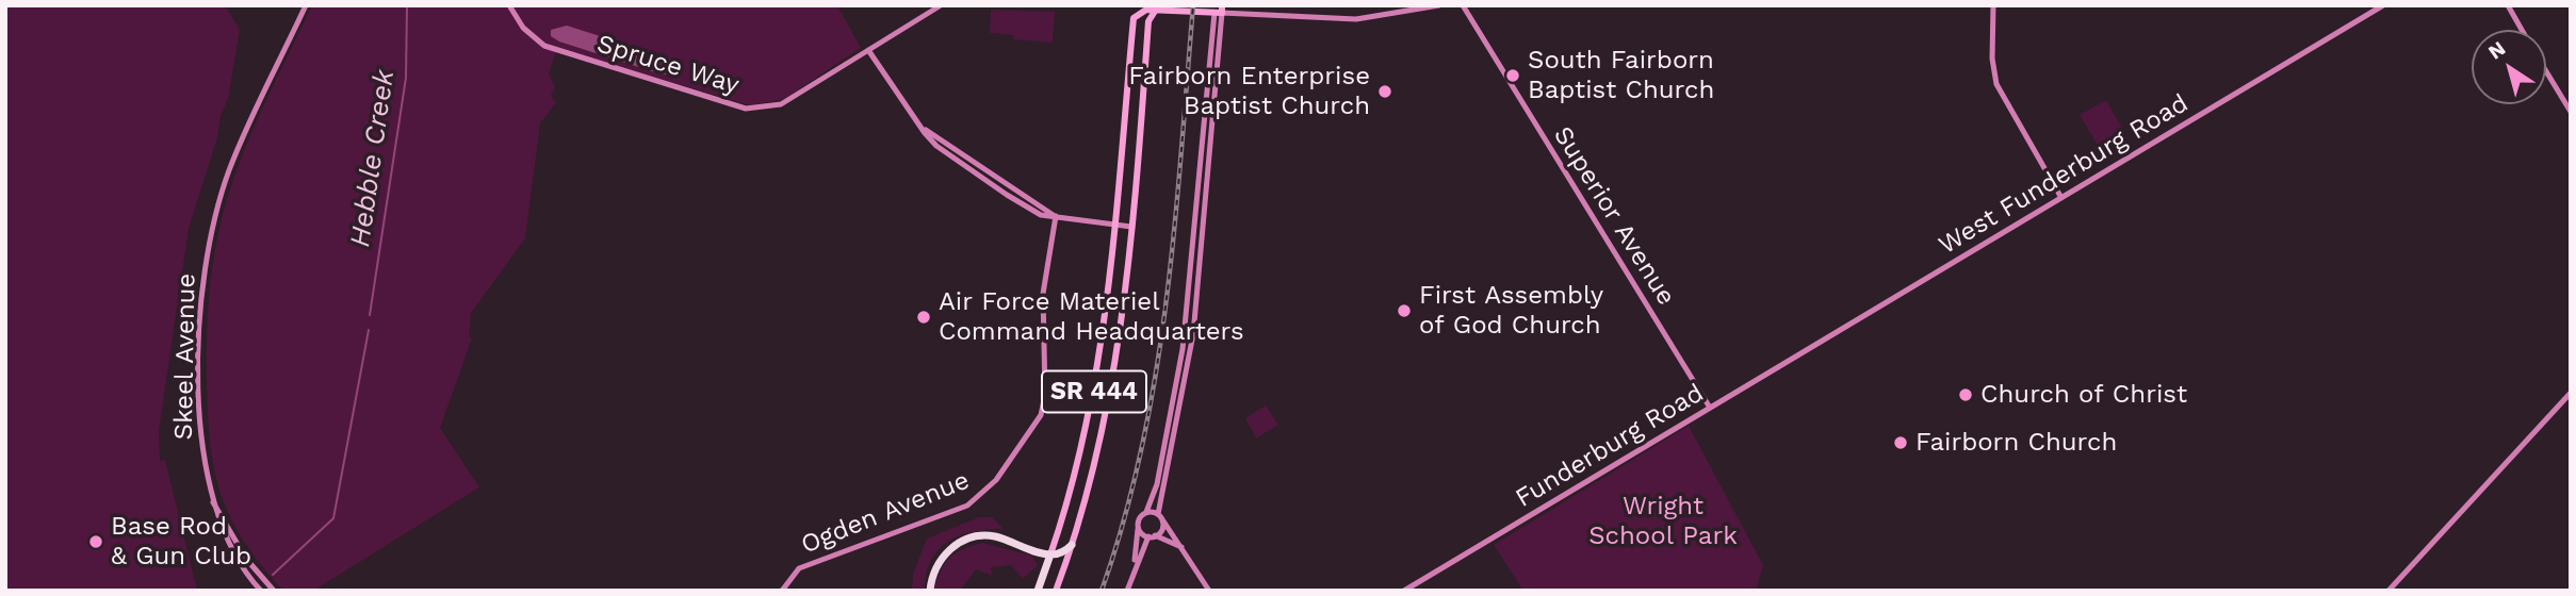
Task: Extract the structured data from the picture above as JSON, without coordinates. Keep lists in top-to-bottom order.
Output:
{
  "streets": {
    "highway": ["SR 444"],
    "street": [
      "Spruce Way",
      "West Funderburg Road",
      "Superior Avenue",
      "Skeel Avenue",
      "Funderburg Road",
      "Ogden Avenue"
    ]
  },
  "crossings": [
    ["West Funderburg Road", "Funderburg Road"],
    ["Superior Avenue", "Funderburg Road"]
  ],
  "water": ["Hebble Creek"],
  "parks": ["Wright School Park"],
  "places": [
    "South Fairborn Baptist Church",
    "Fairborn Enterprise Baptist Church",
    "First Assembly of God Church",
    "Air Force Materiel Command Headquarters",
    "Church of Christ",
    "Fairborn Church",
    "Base Rod & Gun Club"
  ],
  "north": "top left"
}
